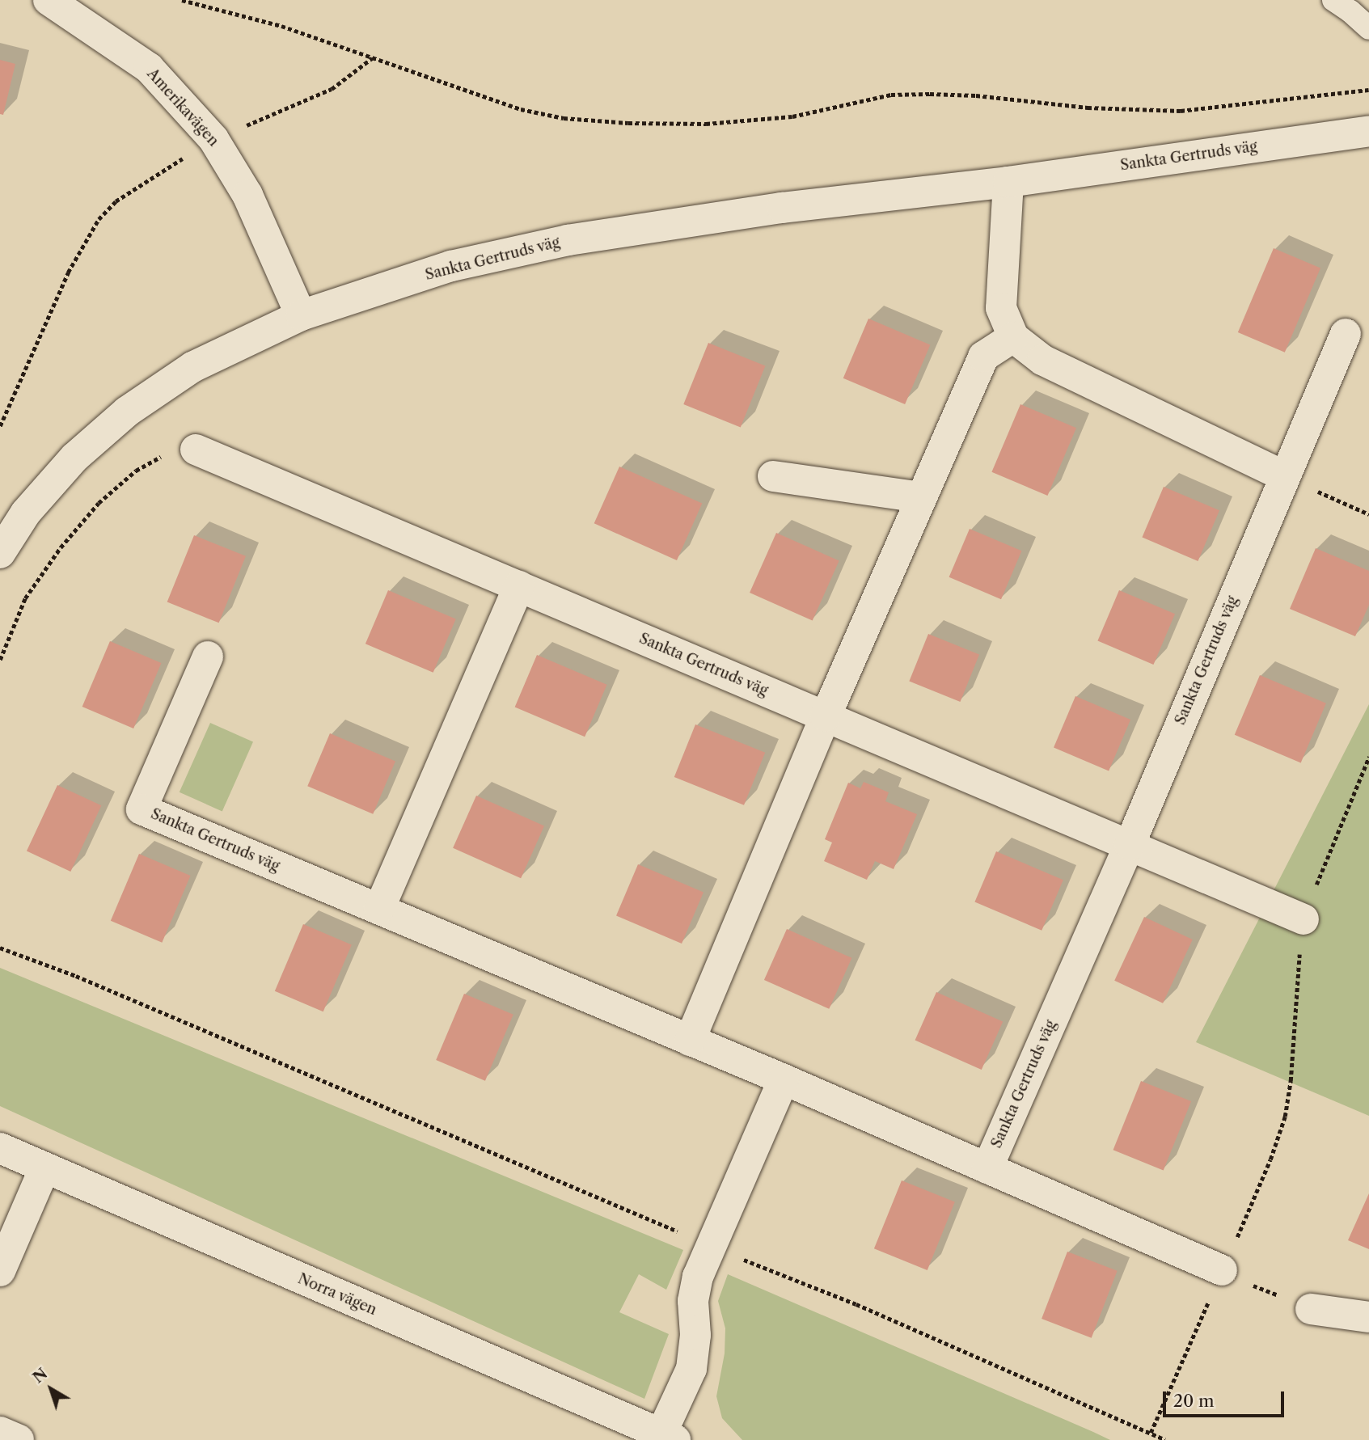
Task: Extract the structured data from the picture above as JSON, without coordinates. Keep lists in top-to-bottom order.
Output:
{
  "streets": {
    "street": ["Amerikavägen", "Sankta Gertruds väg", "Norra vägen"]
  },
  "crossings": [
    ["Amerikavägen", "Sankta Gertruds väg"]
  ],
  "scale_bar": "20 m",
  "north": "top left"
}
